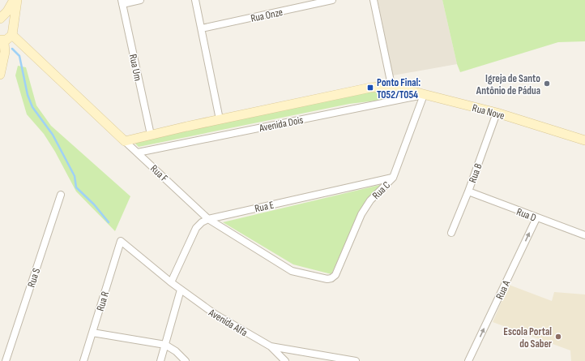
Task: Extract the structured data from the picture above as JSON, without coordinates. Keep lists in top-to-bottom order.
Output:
{
  "streets": {
    "street": [
      "Rua Onze",
      "Rua Um",
      "Rua Nove",
      "Avenida Dois",
      "Rua F",
      "Rua B",
      "Rua C",
      "Rua E",
      "Rua D",
      "Rua S",
      "Rua A",
      "Rua R",
      "Avenida Alfa"
    ]
  },
  "crossings": [
    ["Rua Um", "Avenida Dois"],
    ["Rua Nove", "Avenida Dois"],
    ["Rua Nove", "Rua B"],
    ["Rua Nove", "Rua C"],
    ["Avenida Dois", "Rua F"],
    ["Avenida Dois", "Rua C"],
    ["Rua F", "Rua C"],
    ["Rua F", "Rua E"],
    ["Rua B", "Rua D"],
    ["Rua C", "Rua E"],
    ["Rua E", "Avenida Alfa"],
    ["Rua D", "Rua A"],
    ["Rua R", "Avenida Alfa"]
  ],
  "one_way": ["Rua A"],
  "places": {
    "other": ["Igreja de Santo Antônio de Pádua", "Escola Portal do Saber"],
    "transit": ["Ponto Final: T052/T054"]
  }
}
